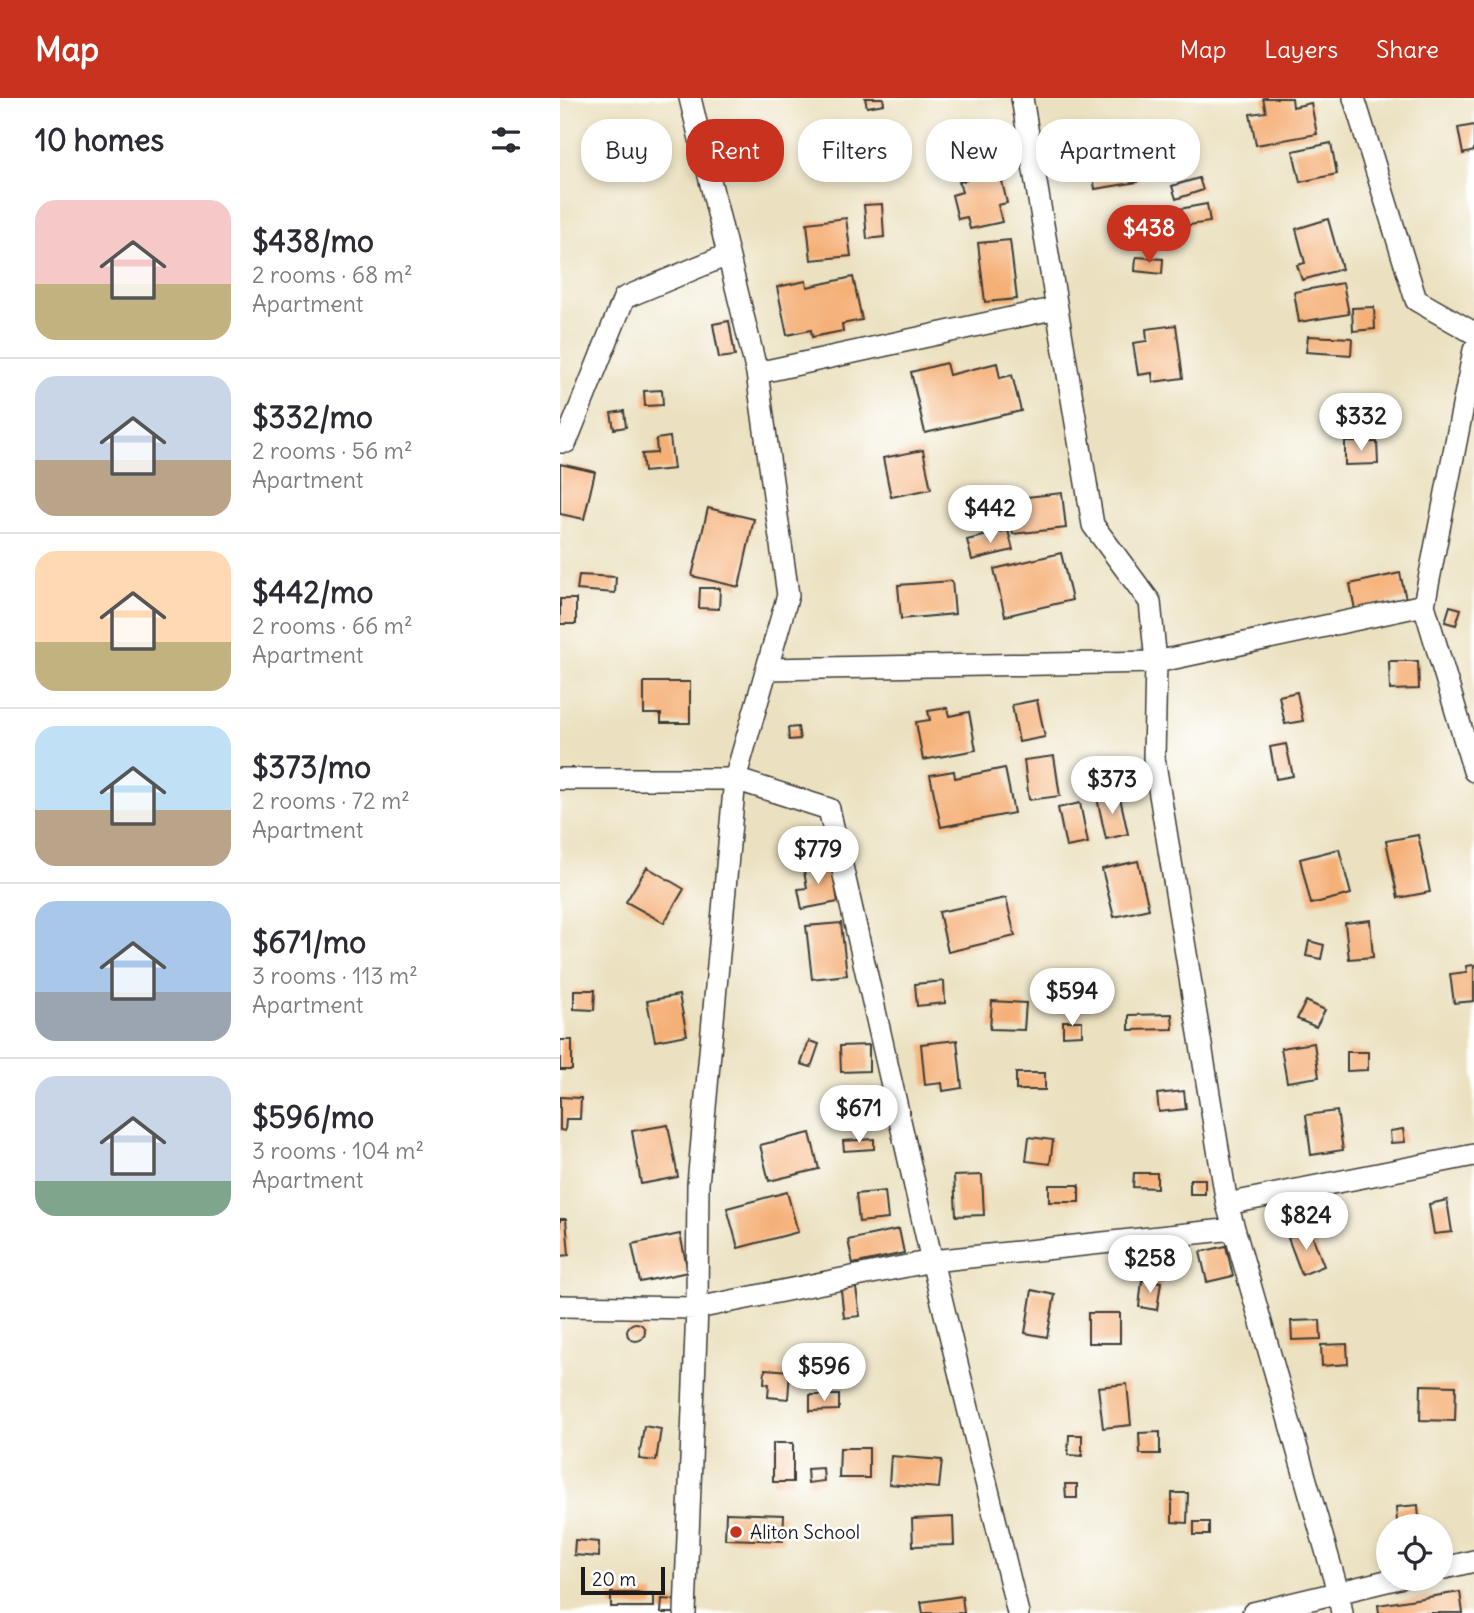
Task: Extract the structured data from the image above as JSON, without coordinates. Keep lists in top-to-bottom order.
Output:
{
  "places": ["Aliton School"],
  "scale_bar": "20 m",
  "page": {
    "header": "Map",
    "nav": ["Map", "Layers", "Share"],
    "heading": "10 homes",
    "chip": [
      "Buy",
      "Rent",
      "Filters",
      "New",
      "Apartment"
    ],
    "list": [
      {
        "name": "$438/mo",
        "note": "2 rooms · 68 m² · Apartment"
      },
      {
        "name": "$332/mo",
        "note": "2 rooms · 56 m² · Apartment"
      },
      {
        "name": "$442/mo",
        "note": "2 rooms · 66 m² · Apartment"
      },
      {
        "name": "$373/mo",
        "note": "2 rooms · 72 m² · Apartment"
      },
      {
        "name": "$671/mo",
        "note": "3 rooms · 113 m² · Apartment"
      },
      {
        "name": "$596/mo",
        "note": "3 rooms · 104 m² · Apartment"
      }
    ],
    "price": [
      "$438",
      "$332",
      "$442",
      "$373",
      "$779",
      "$594",
      "$671",
      "$824",
      "$258",
      "$596"
    ],
    "scale": "20 m"
  }
}
